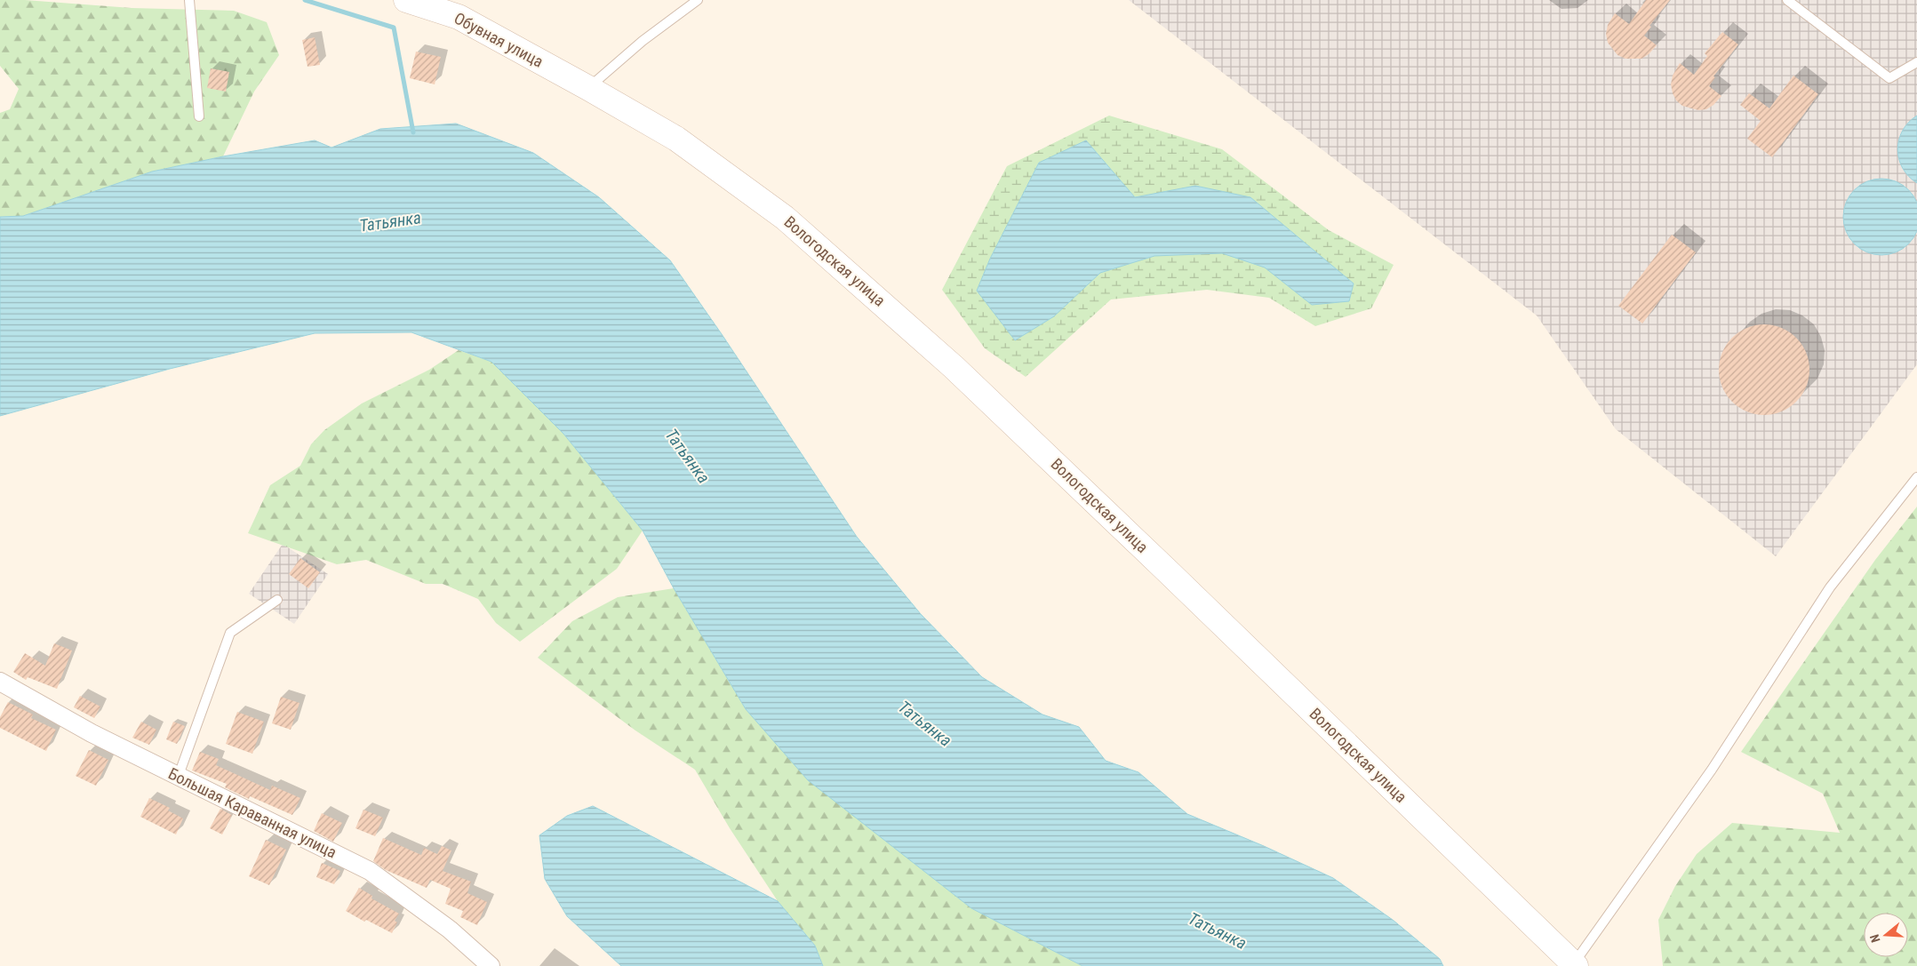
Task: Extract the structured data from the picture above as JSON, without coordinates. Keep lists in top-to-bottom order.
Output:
{
  "streets": {
    "main road": ["Обувная улица", "Вологодская улица"],
    "street": ["Большая Караванная улица"]
  },
  "crossings": [
    ["Обувная улица", "Вологодская улица"]
  ],
  "water": ["Татьянка"],
  "north": "left"
}
